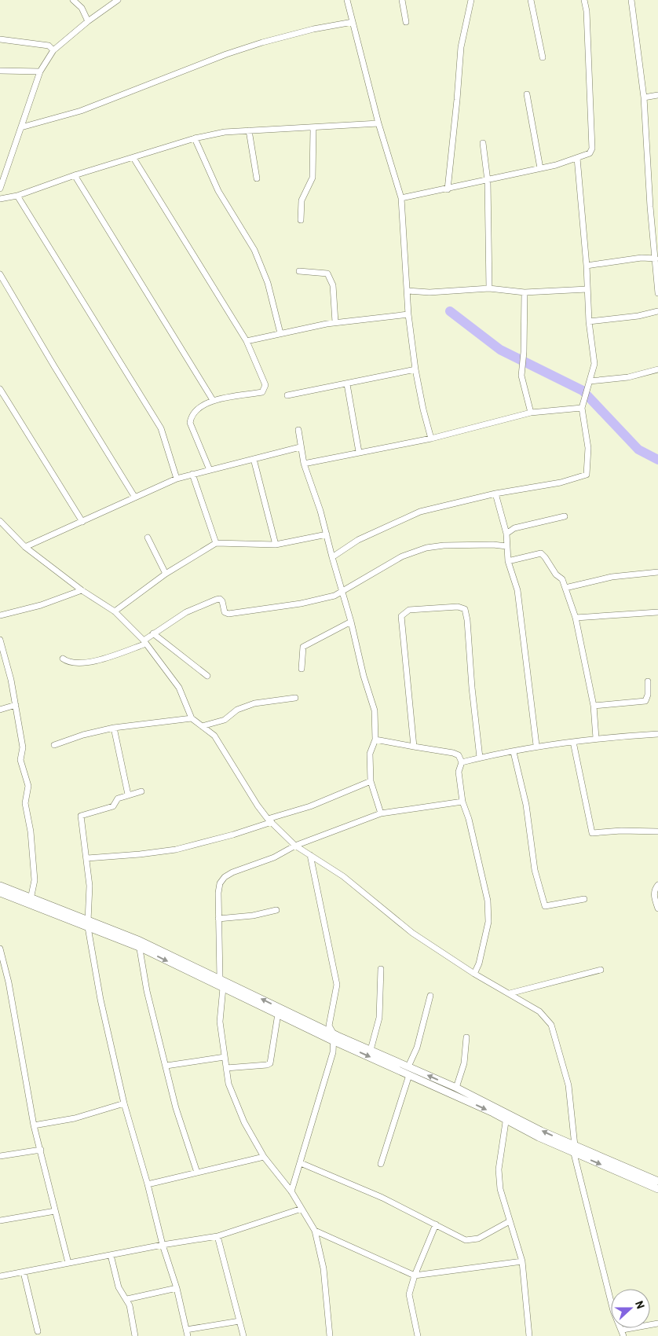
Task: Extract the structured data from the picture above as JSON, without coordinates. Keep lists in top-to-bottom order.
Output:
{
  "north": "right"
}
